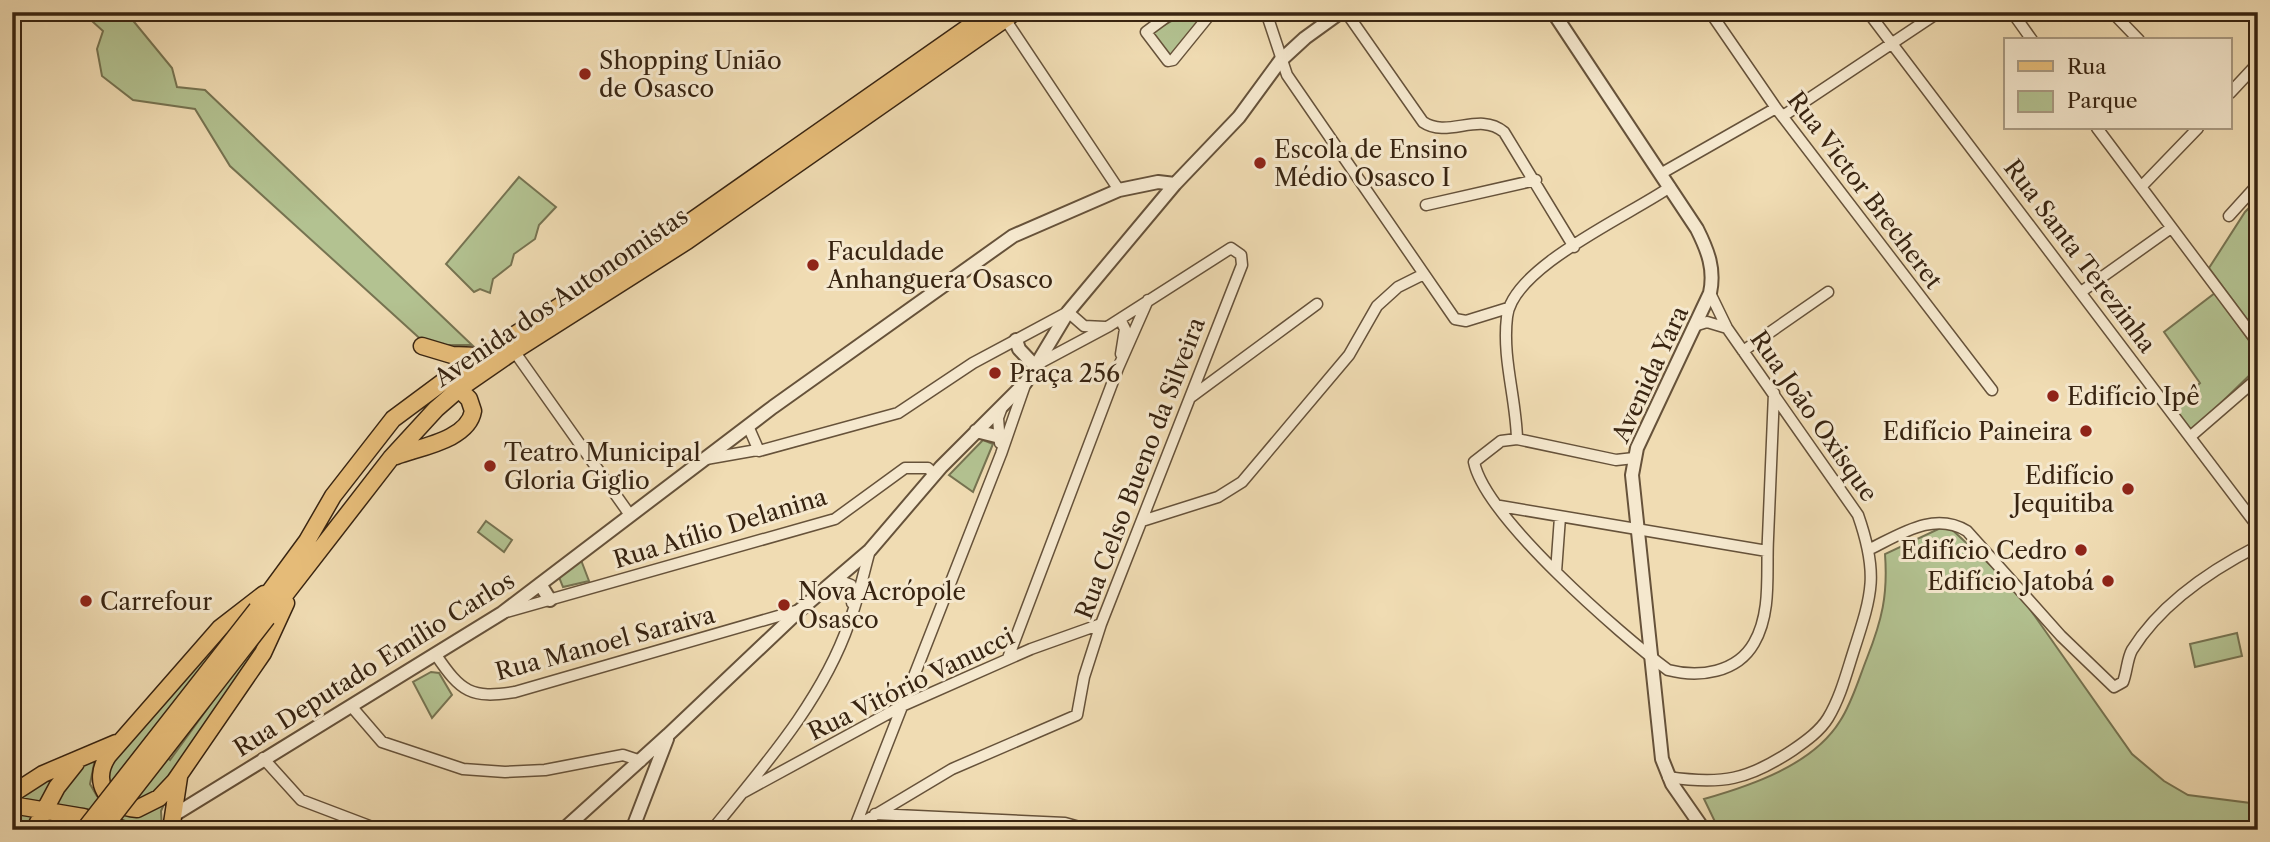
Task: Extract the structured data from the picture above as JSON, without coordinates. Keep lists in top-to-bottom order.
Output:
{
  "streets": {
    "main road": ["Avenida dos Autonomistas"],
    "street": [
      "Rua Victor Brecheret",
      "Rua Santa Terezinha",
      "Avenida Yara",
      "Rua João Oxisque",
      "Rua Celso Bueno da Silveira",
      "Rua Atílio Delanina",
      "Rua Manoel Saraiva",
      "Rua Deputado Emílio Carlos",
      "Rua Vitório Vanucci"
    ]
  },
  "crossings": [
    ["Avenida Yara", "Rua João Oxisque"],
    ["Rua Celso Bueno da Silveira", "Rua Vitório Vanucci"],
    ["Rua Atílio Delanina", "Rua Deputado Emílio Carlos"],
    ["Rua Manoel Saraiva", "Rua Deputado Emílio Carlos"]
  ],
  "places": [
    "Shopping União de Osasco",
    "Escola de Ensino Médio Osasco I",
    "Faculdade Anhanguera Osasco",
    "Praça 256",
    "Edifício Ipê",
    "Edifício Paineira",
    "Teatro Municipal Gloria Giglio",
    "Edifício Jequitiba",
    "Edifício Cedro",
    "Edifício Jatobá",
    "Carrefour",
    "Nova Acrópole Osasco"
  ],
  "legend": ["Rua", "Parque"]
}
